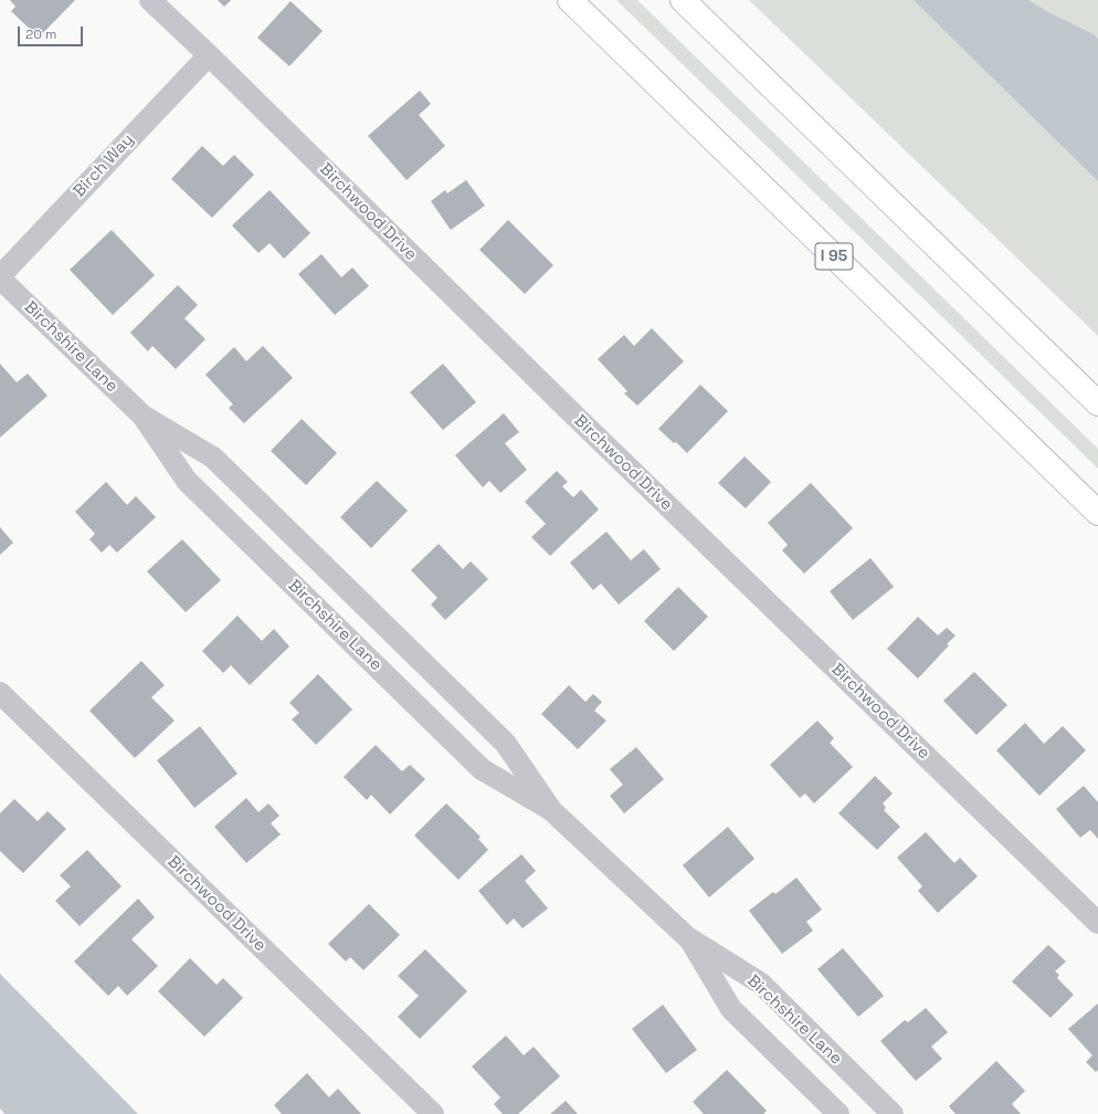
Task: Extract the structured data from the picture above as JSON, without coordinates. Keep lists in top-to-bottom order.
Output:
{
  "streets": {
    "highway": ["I 95"],
    "street": ["Birch Way", "Birchwood Drive", "Birchshire Lane"]
  },
  "crossings": [
    ["Birch Way", "Birchwood Drive"],
    ["Birch Way", "Birchshire Lane"]
  ],
  "scale_bar": "20 m"
}
